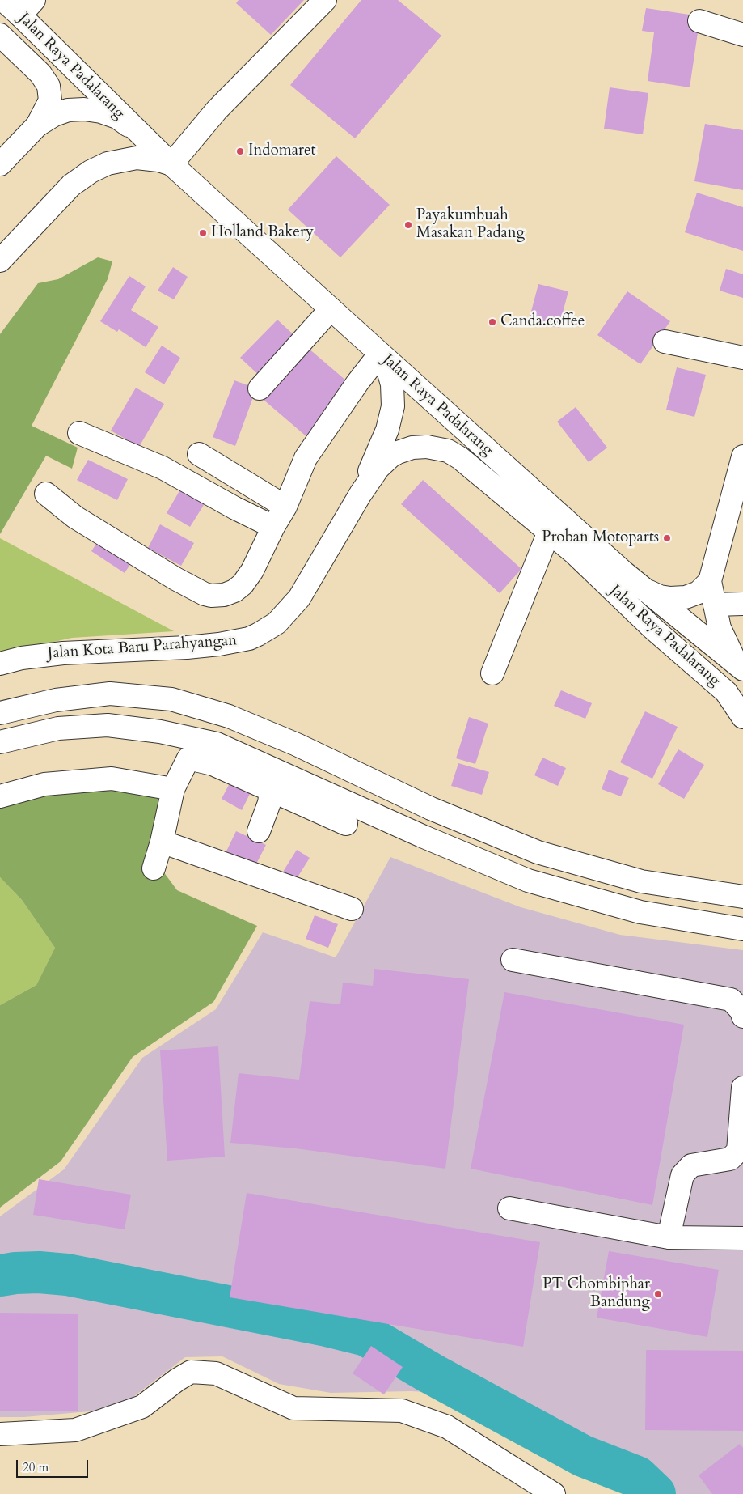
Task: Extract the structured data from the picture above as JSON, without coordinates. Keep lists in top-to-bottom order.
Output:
{
  "streets": {
    "main road": ["Jalan Raya Padalarang", "Jalan Kota Baru Parahyangan"]
  },
  "crossings": [
    ["Jalan Raya Padalarang", "Jalan Kota Baru Parahyangan"]
  ],
  "places": [
    "Indomaret",
    "Payakumbuah Masakan Padang",
    "Holland Bakery",
    "Canda.coffee",
    "Proban Motoparts",
    "PT Chombiphar Bandung"
  ],
  "scale_bar": "20 m"
}
